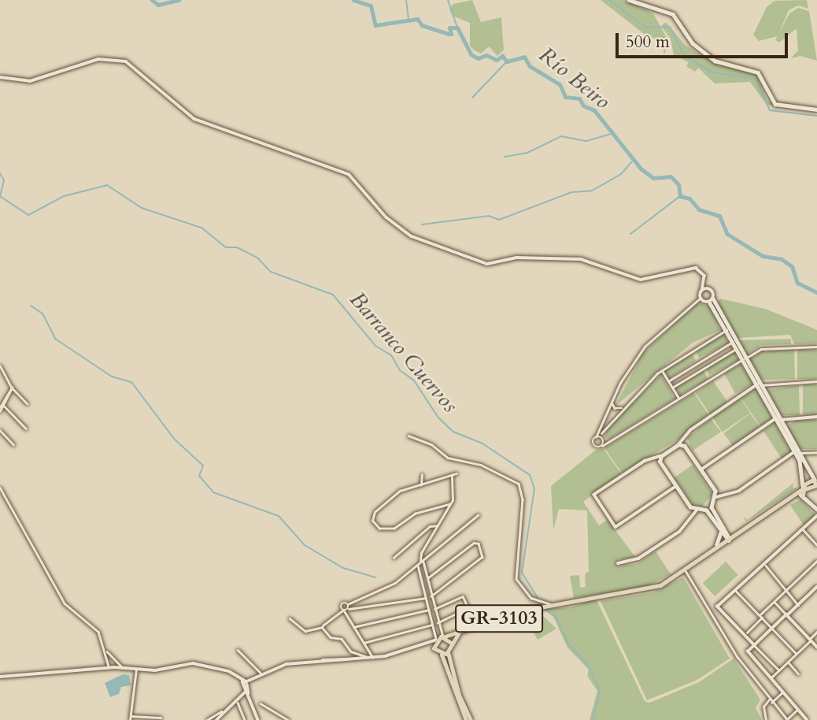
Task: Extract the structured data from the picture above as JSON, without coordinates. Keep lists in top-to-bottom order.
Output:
{
  "streets": {
    "main road": ["GR-3103"]
  },
  "water": ["Río Beiro", "Barranco Cuervos"],
  "scale_bar": "500 m"
}
